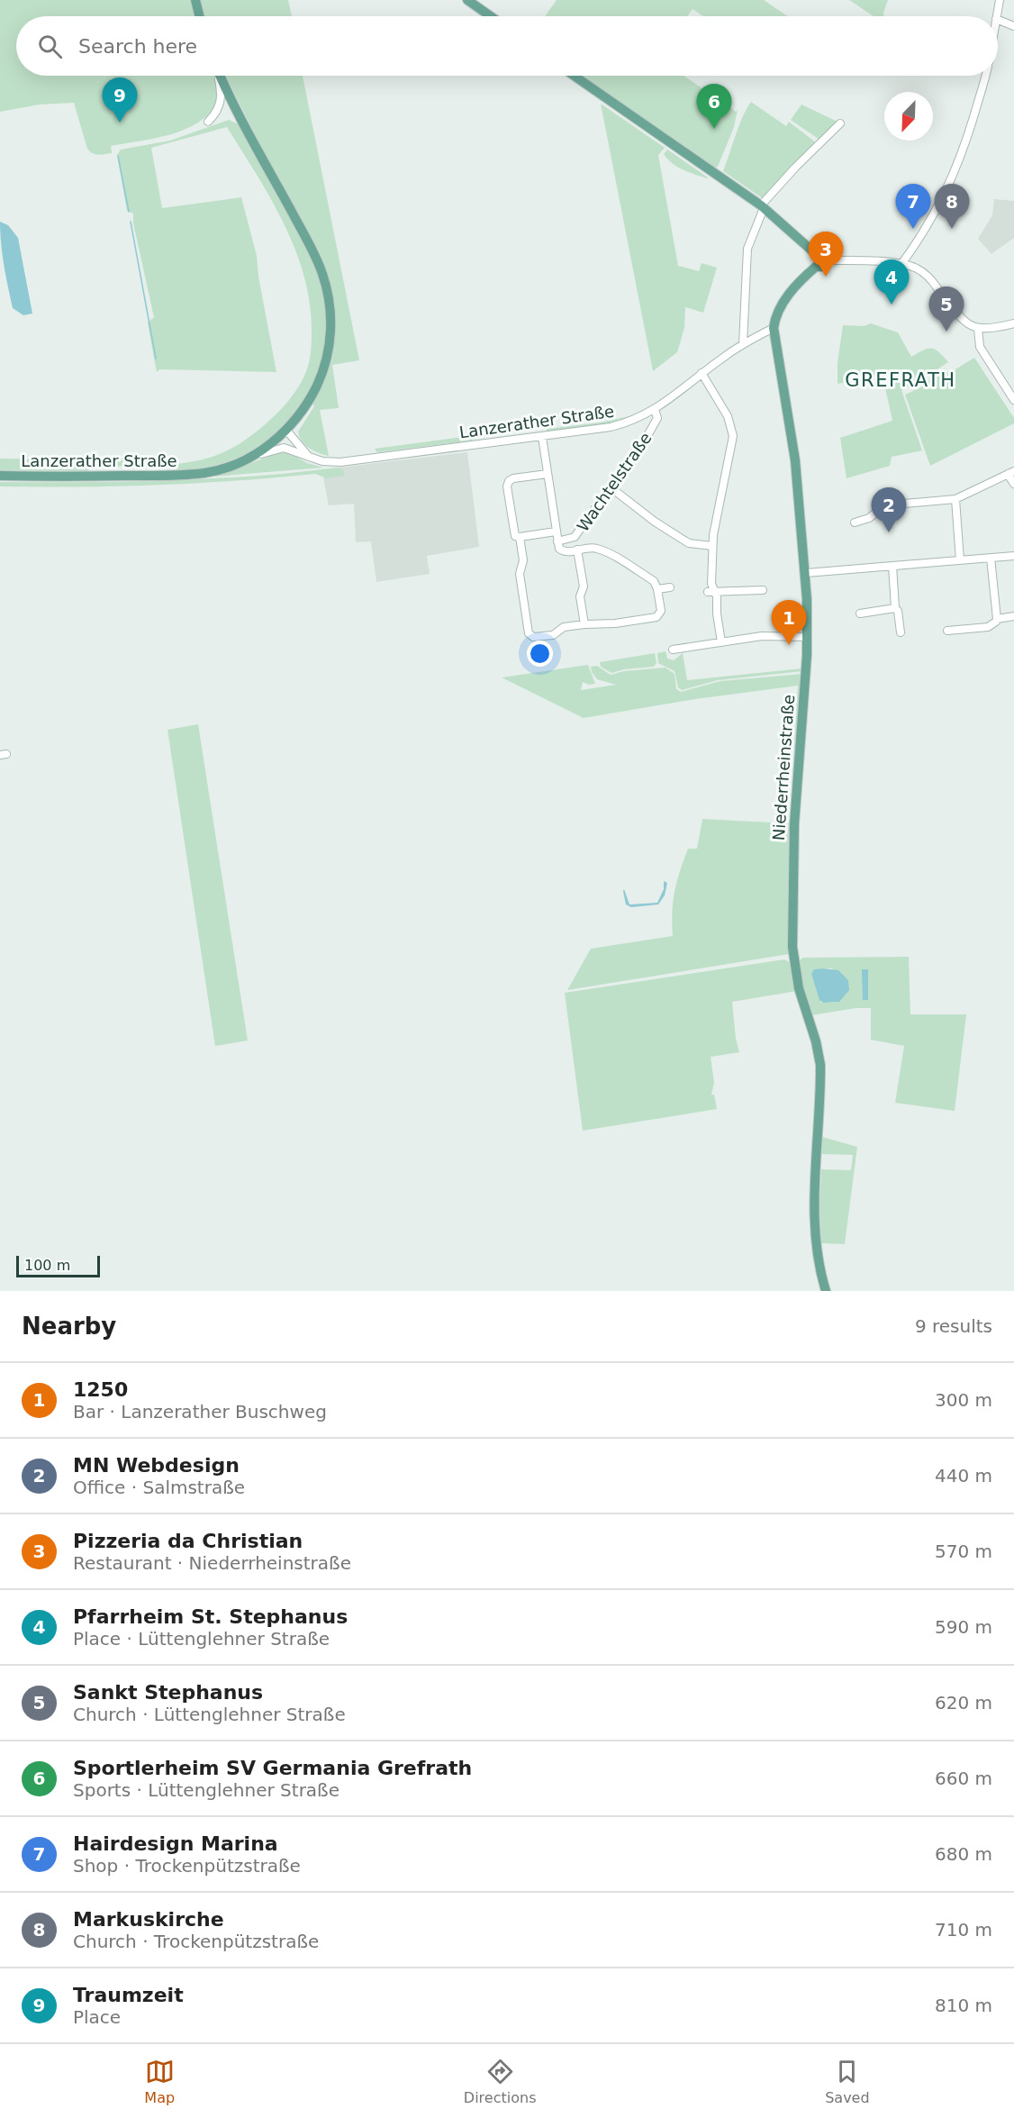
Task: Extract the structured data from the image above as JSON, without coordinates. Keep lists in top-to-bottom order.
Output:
{
  "streets": {
    "main road": ["Lanzerather Straße", "Niederrheinstraße"],
    "street": ["Wachtelstraße"]
  },
  "crossings": [
    ["Lanzerather Straße", "Wachtelstraße"],
    ["Lanzerather Straße", "Niederrheinstraße"]
  ],
  "districts": ["GREFRATH"],
  "scale_bar": "100 m",
  "north": "bottom left",
  "page": {
    "search": "Search here",
    "pins": [
      "9",
      "6",
      "7",
      "8",
      "3",
      "4",
      "5",
      "2",
      "1"
    ],
    "scale": "100 m",
    "heading": ["Nearby", "9 results"],
    "list": [
      {
        "mark": "1",
        "name": "1250",
        "note": "Bar · Lanzerather Buschweg",
        "value": "300 m"
      },
      {
        "mark": "2",
        "name": "MN Webdesign",
        "note": "Office · Salmstraße",
        "value": "440 m"
      },
      {
        "mark": "3",
        "name": "Pizzeria da Christian",
        "note": "Restaurant · Niederrheinstraße",
        "value": "570 m"
      },
      {
        "mark": "4",
        "name": "Pfarrheim St. Stephanus",
        "note": "Place · Lüttenglehner Straße",
        "value": "590 m"
      },
      {
        "mark": "5",
        "name": "Sankt Stephanus",
        "note": "Church · Lüttenglehner Straße",
        "value": "620 m"
      },
      {
        "mark": "6",
        "name": "Sportlerheim SV Germania Grefrath",
        "note": "Sports · Lüttenglehner Straße",
        "value": "660 m"
      },
      {
        "mark": "7",
        "name": "Hairdesign Marina",
        "note": "Shop · Trockenpützstraße",
        "value": "680 m"
      },
      {
        "mark": "8",
        "name": "Markuskirche",
        "note": "Church · Trockenpützstraße",
        "value": "710 m"
      },
      {
        "mark": "9",
        "name": "Traumzeit",
        "note": "Place",
        "value": "810 m"
      }
    ],
    "nav": ["Map", "Directions", "Saved"]
  }
}
